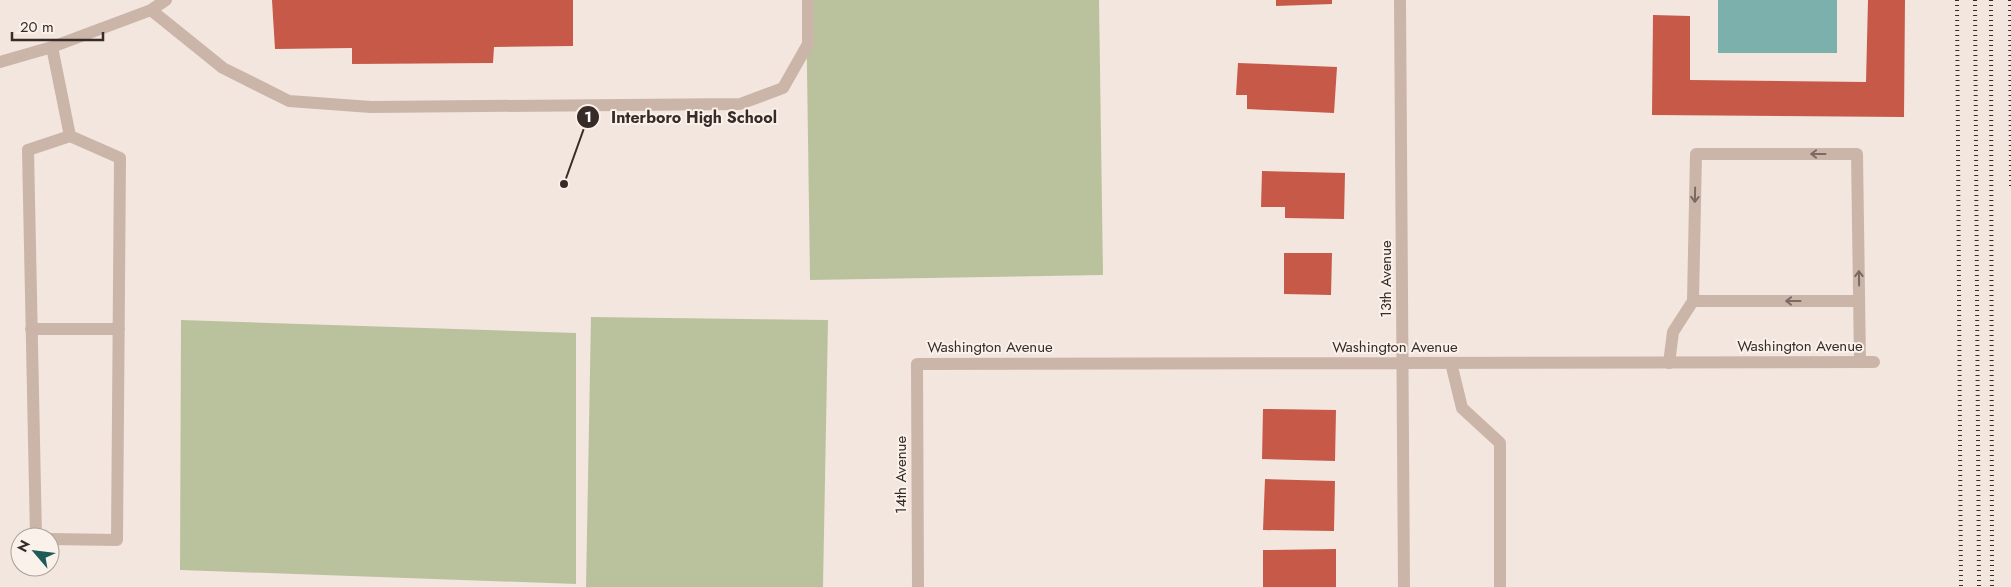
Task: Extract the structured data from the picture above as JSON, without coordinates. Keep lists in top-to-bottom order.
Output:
{
  "streets": {
    "street": ["13th Avenue", "Washington Avenue", "14th Avenue"]
  },
  "crossings": [
    ["13th Avenue", "Washington Avenue"],
    ["Washington Avenue", "14th Avenue"]
  ],
  "places": ["Interboro High School"],
  "scale_bar": "20 m",
  "north": "top left"
}
